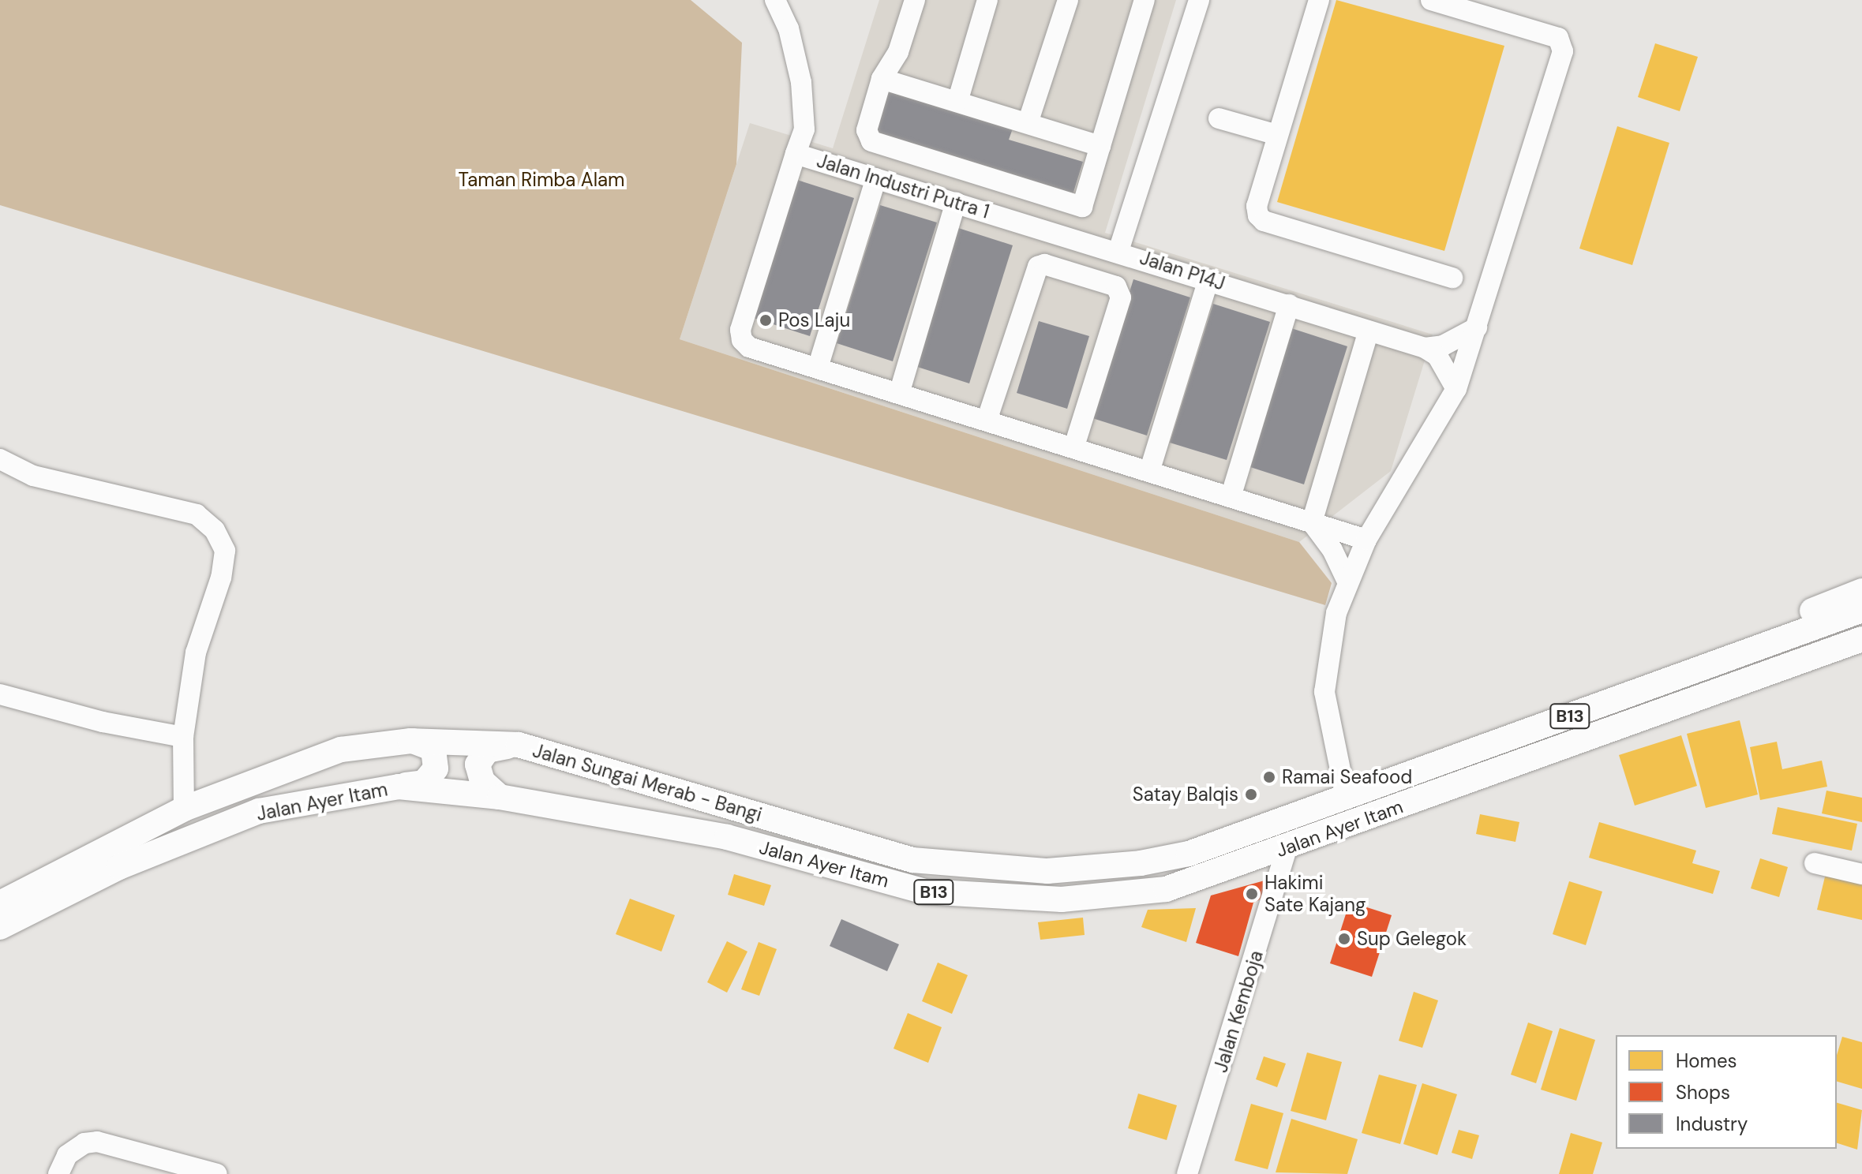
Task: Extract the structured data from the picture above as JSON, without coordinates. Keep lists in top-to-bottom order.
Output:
{
  "streets": {
    "main road": ["B13", "Jalan Sungai Merab - Bangi", "Jalan Ayer Itam"],
    "street": ["Jalan Industri Putra 1", "Jalan P14J", "Jalan Kemboja"]
  },
  "crossings": [
    ["Jalan Industri Putra 1", "Jalan P14J"],
    ["Jalan Sungai Merab - Bangi", "Jalan Ayer Itam"],
    ["Jalan Ayer Itam", "Jalan Kemboja"]
  ],
  "parks": ["Taman Rimba Alam"],
  "places": [
    "Pos Laju",
    "Ramai Seafood",
    "Satay Balqis",
    "Hakimi Sate Kajang",
    "Sup Gelegok"
  ],
  "legend": ["Homes", "Shops", "Industry"]
}
